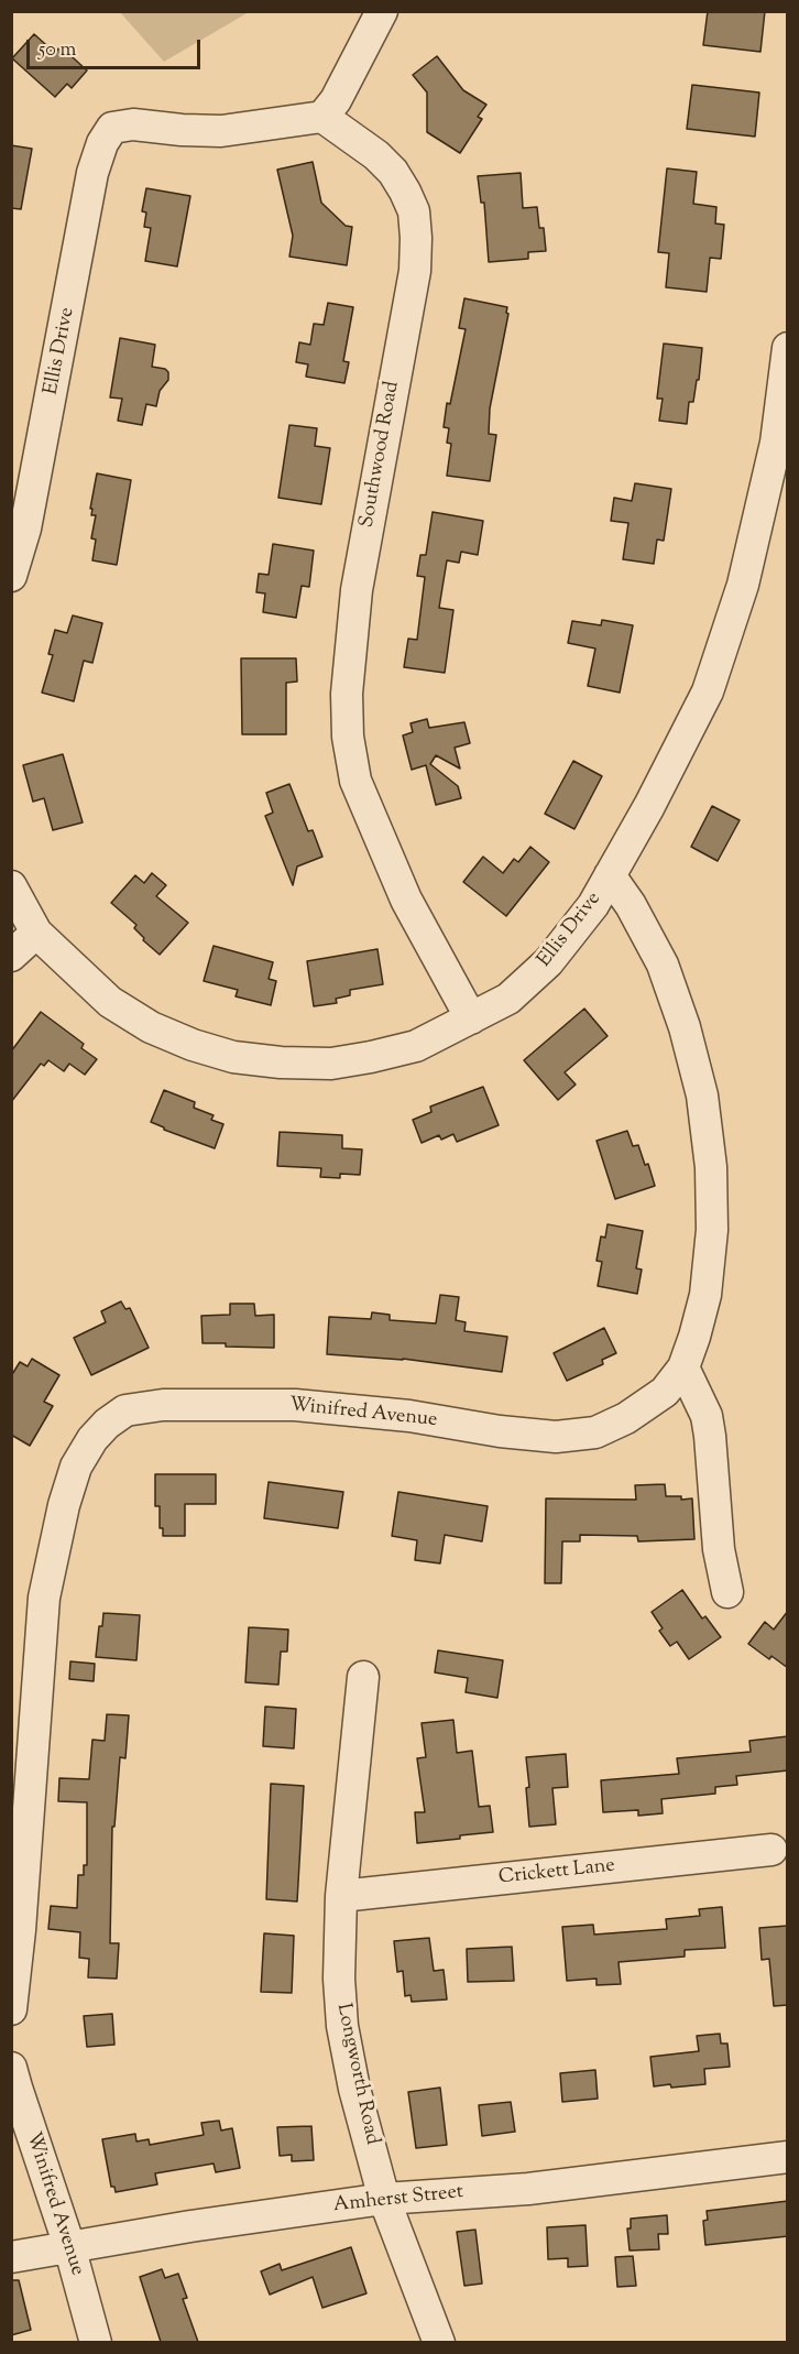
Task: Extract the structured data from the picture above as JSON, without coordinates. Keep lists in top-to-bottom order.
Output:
{
  "streets": {
    "street": [
      "Ellis Drive",
      "Southwood Road",
      "Winifred Avenue",
      "Crickett Lane",
      "Longworth Road",
      "Amherst Street"
    ]
  },
  "crossings": [
    ["Ellis Drive", "Southwood Road"],
    ["Ellis Drive", "Winifred Avenue"],
    ["Winifred Avenue", "Amherst Street"],
    ["Crickett Lane", "Longworth Road"],
    ["Longworth Road", "Amherst Street"]
  ],
  "scale_bar": "50 m"
}
